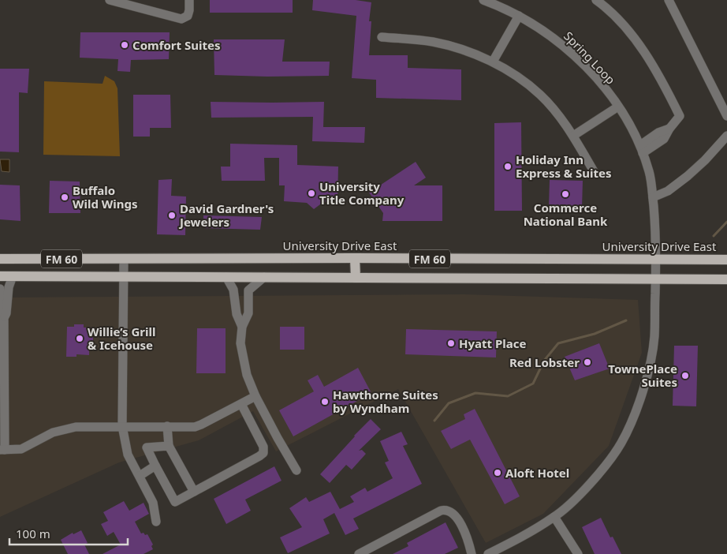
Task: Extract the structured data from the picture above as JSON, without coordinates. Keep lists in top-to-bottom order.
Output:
{
  "streets": {
    "main road": ["University Drive East", "FM 60"],
    "street": ["Spring Loop"]
  },
  "crossings": [
    ["Spring Loop", "University Drive East"],
    ["Spring Loop", "FM 60"]
  ],
  "places": [
    "Comfort Suites",
    "Holiday Inn Express & Suites",
    "University Title Company",
    "Commerce National Bank",
    "Buffalo Wild Wings",
    "David Gardner's Jewelers",
    "Willie’s Grill & Icehouse",
    "Hyatt Place",
    "Red Lobster",
    "TownePlace Suites",
    "Hawthorne Suites by Wyndham",
    "Aloft Hotel"
  ],
  "scale_bar": "100 m"
}
